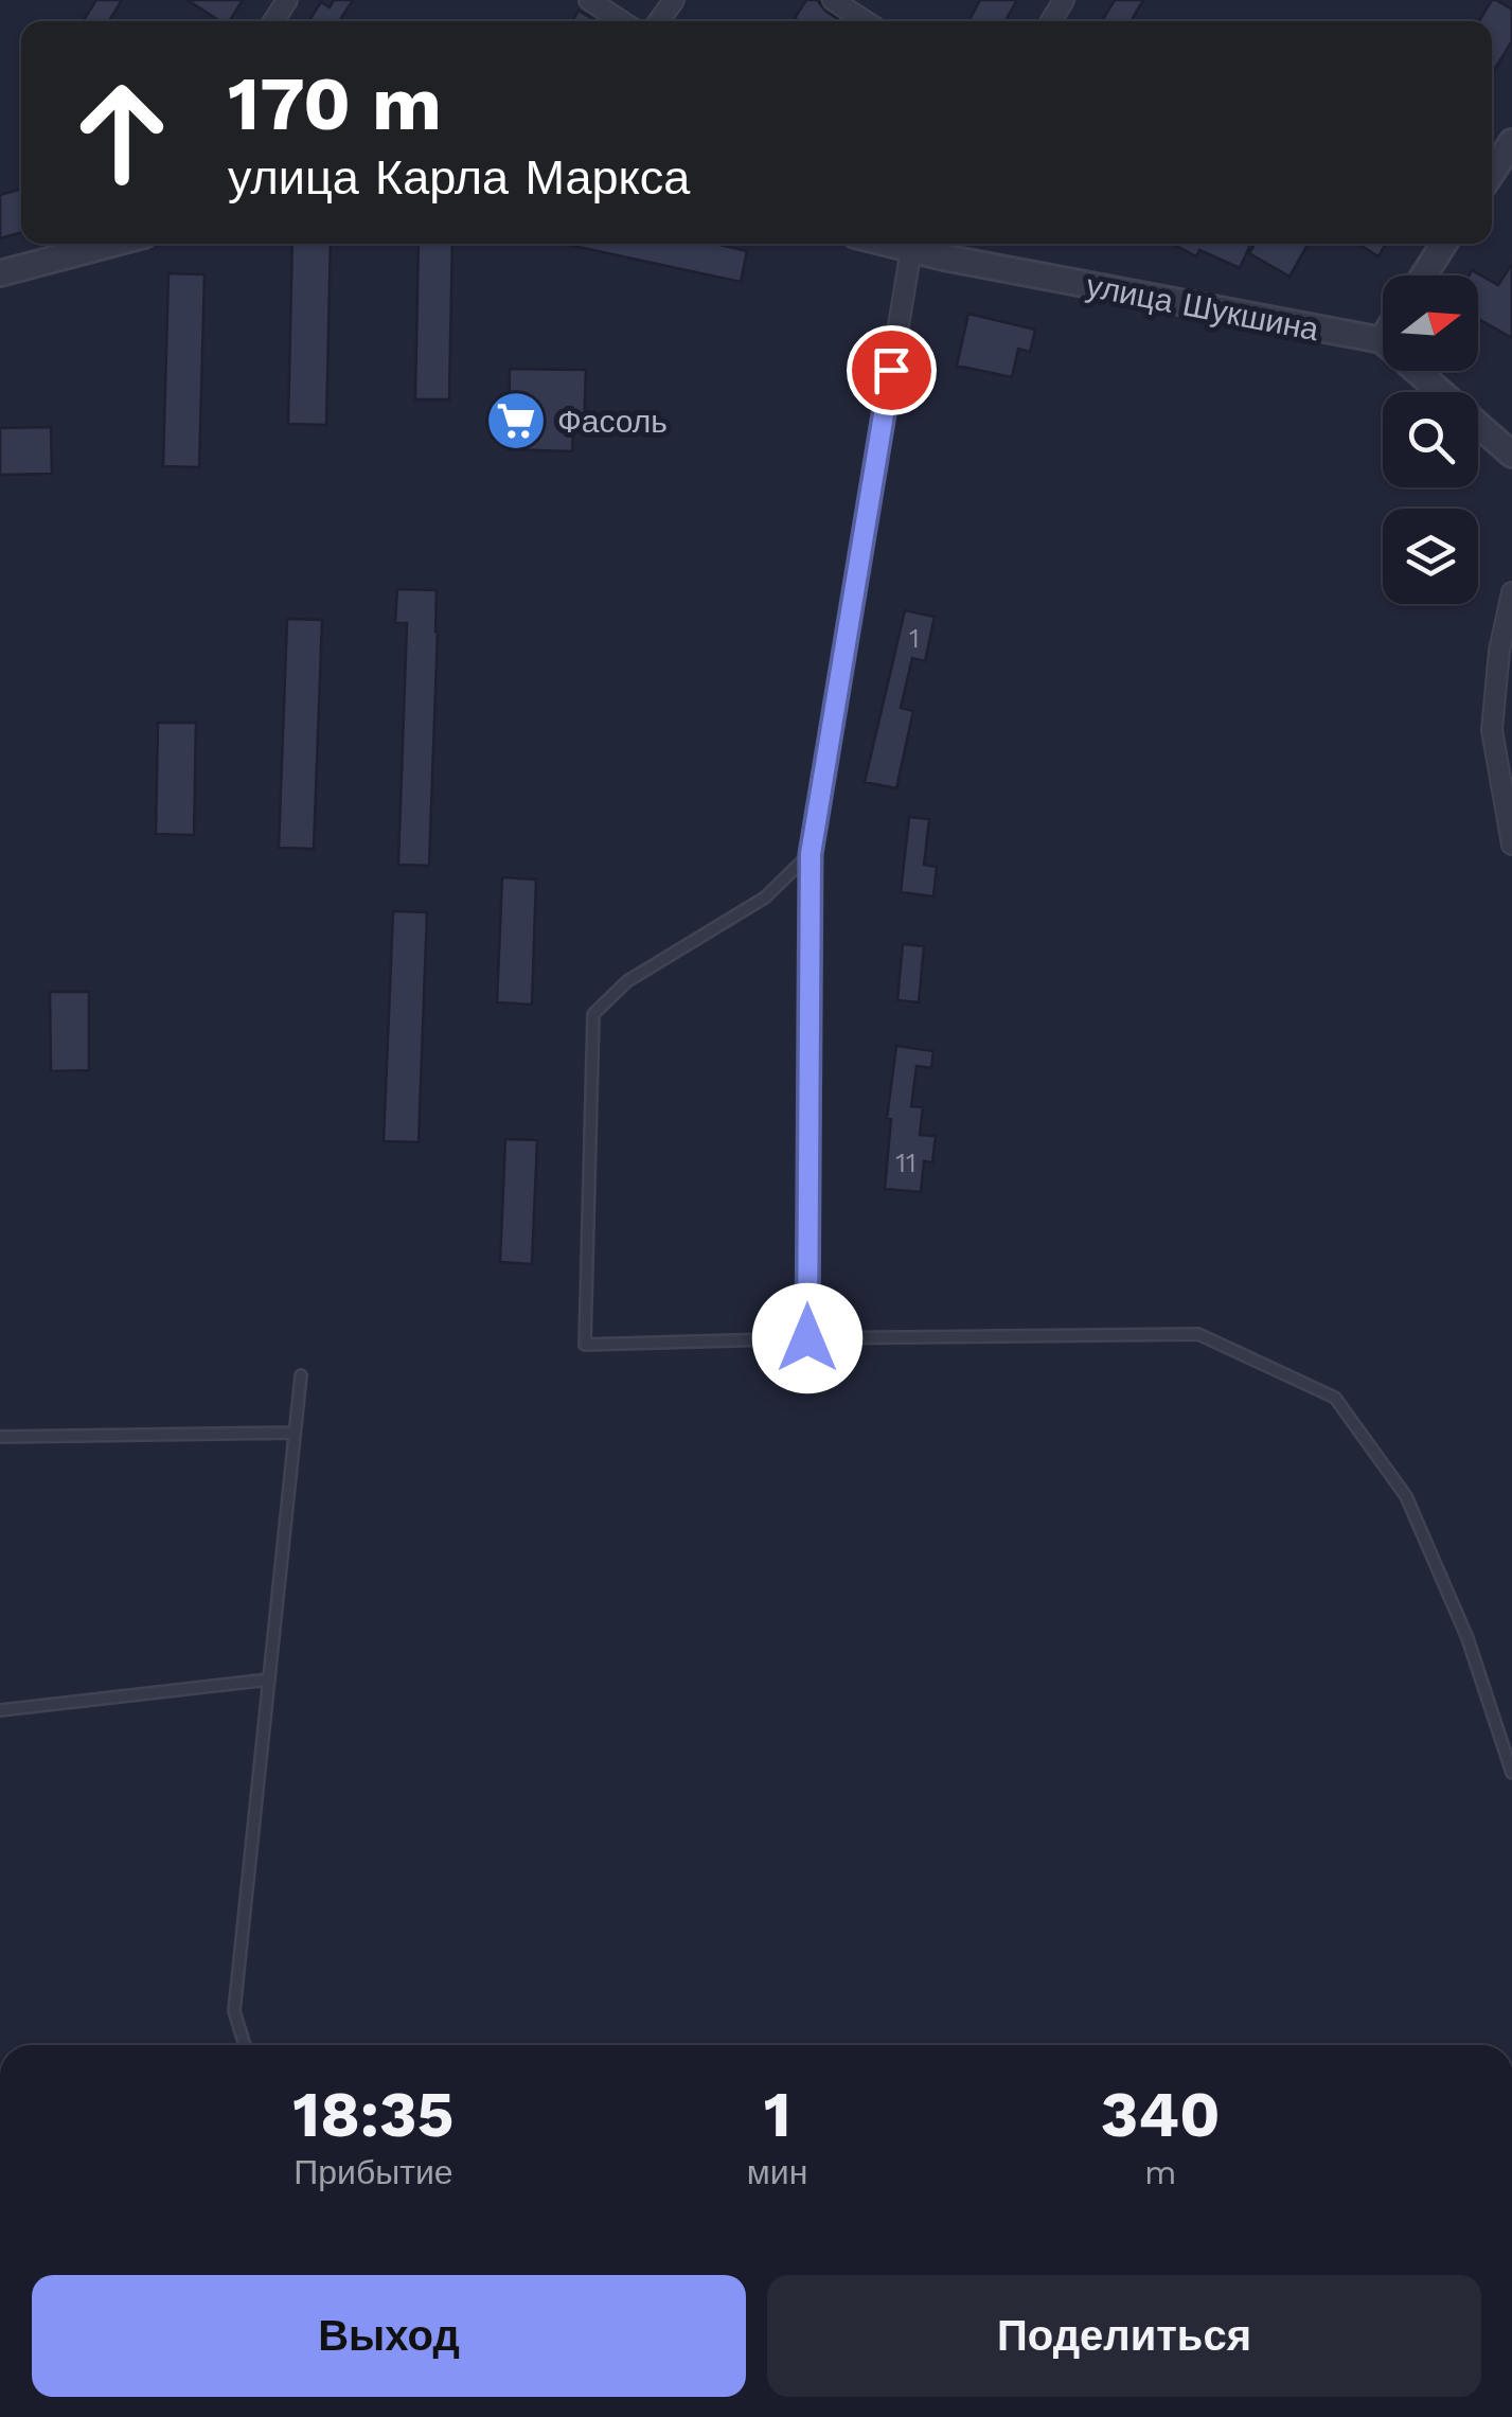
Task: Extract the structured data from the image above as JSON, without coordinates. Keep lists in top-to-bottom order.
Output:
{
  "streets": {
    "street": ["улица Шукшина"]
  },
  "places": {
    "supermarket": ["Фасоль"]
  },
  "house_numbers": ["1", "11"],
  "north": "right",
  "page": {
    "turn": ["170 m", "улица Карла Маркса"],
    "eta": [
      "18:35",
      "Прибытие",
      "1",
      "мин",
      "340",
      "m"
    ],
    "buttons": ["Выход", "Поделиться"]
  }
}
